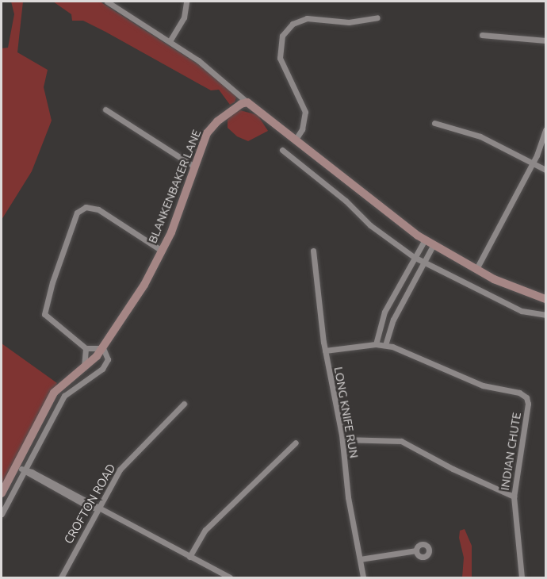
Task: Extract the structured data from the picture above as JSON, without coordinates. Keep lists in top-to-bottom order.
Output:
{
  "streets": {
    "street": [
      "BLANKENBAKER LANE",
      "LONG KNIFE RUN",
      "INDIAN CHUTE",
      "CROFTON ROAD"
    ]
  },
  "crossings": [
    ["LONG KNIFE RUN", "INDIAN CHUTE"]
  ]
}
